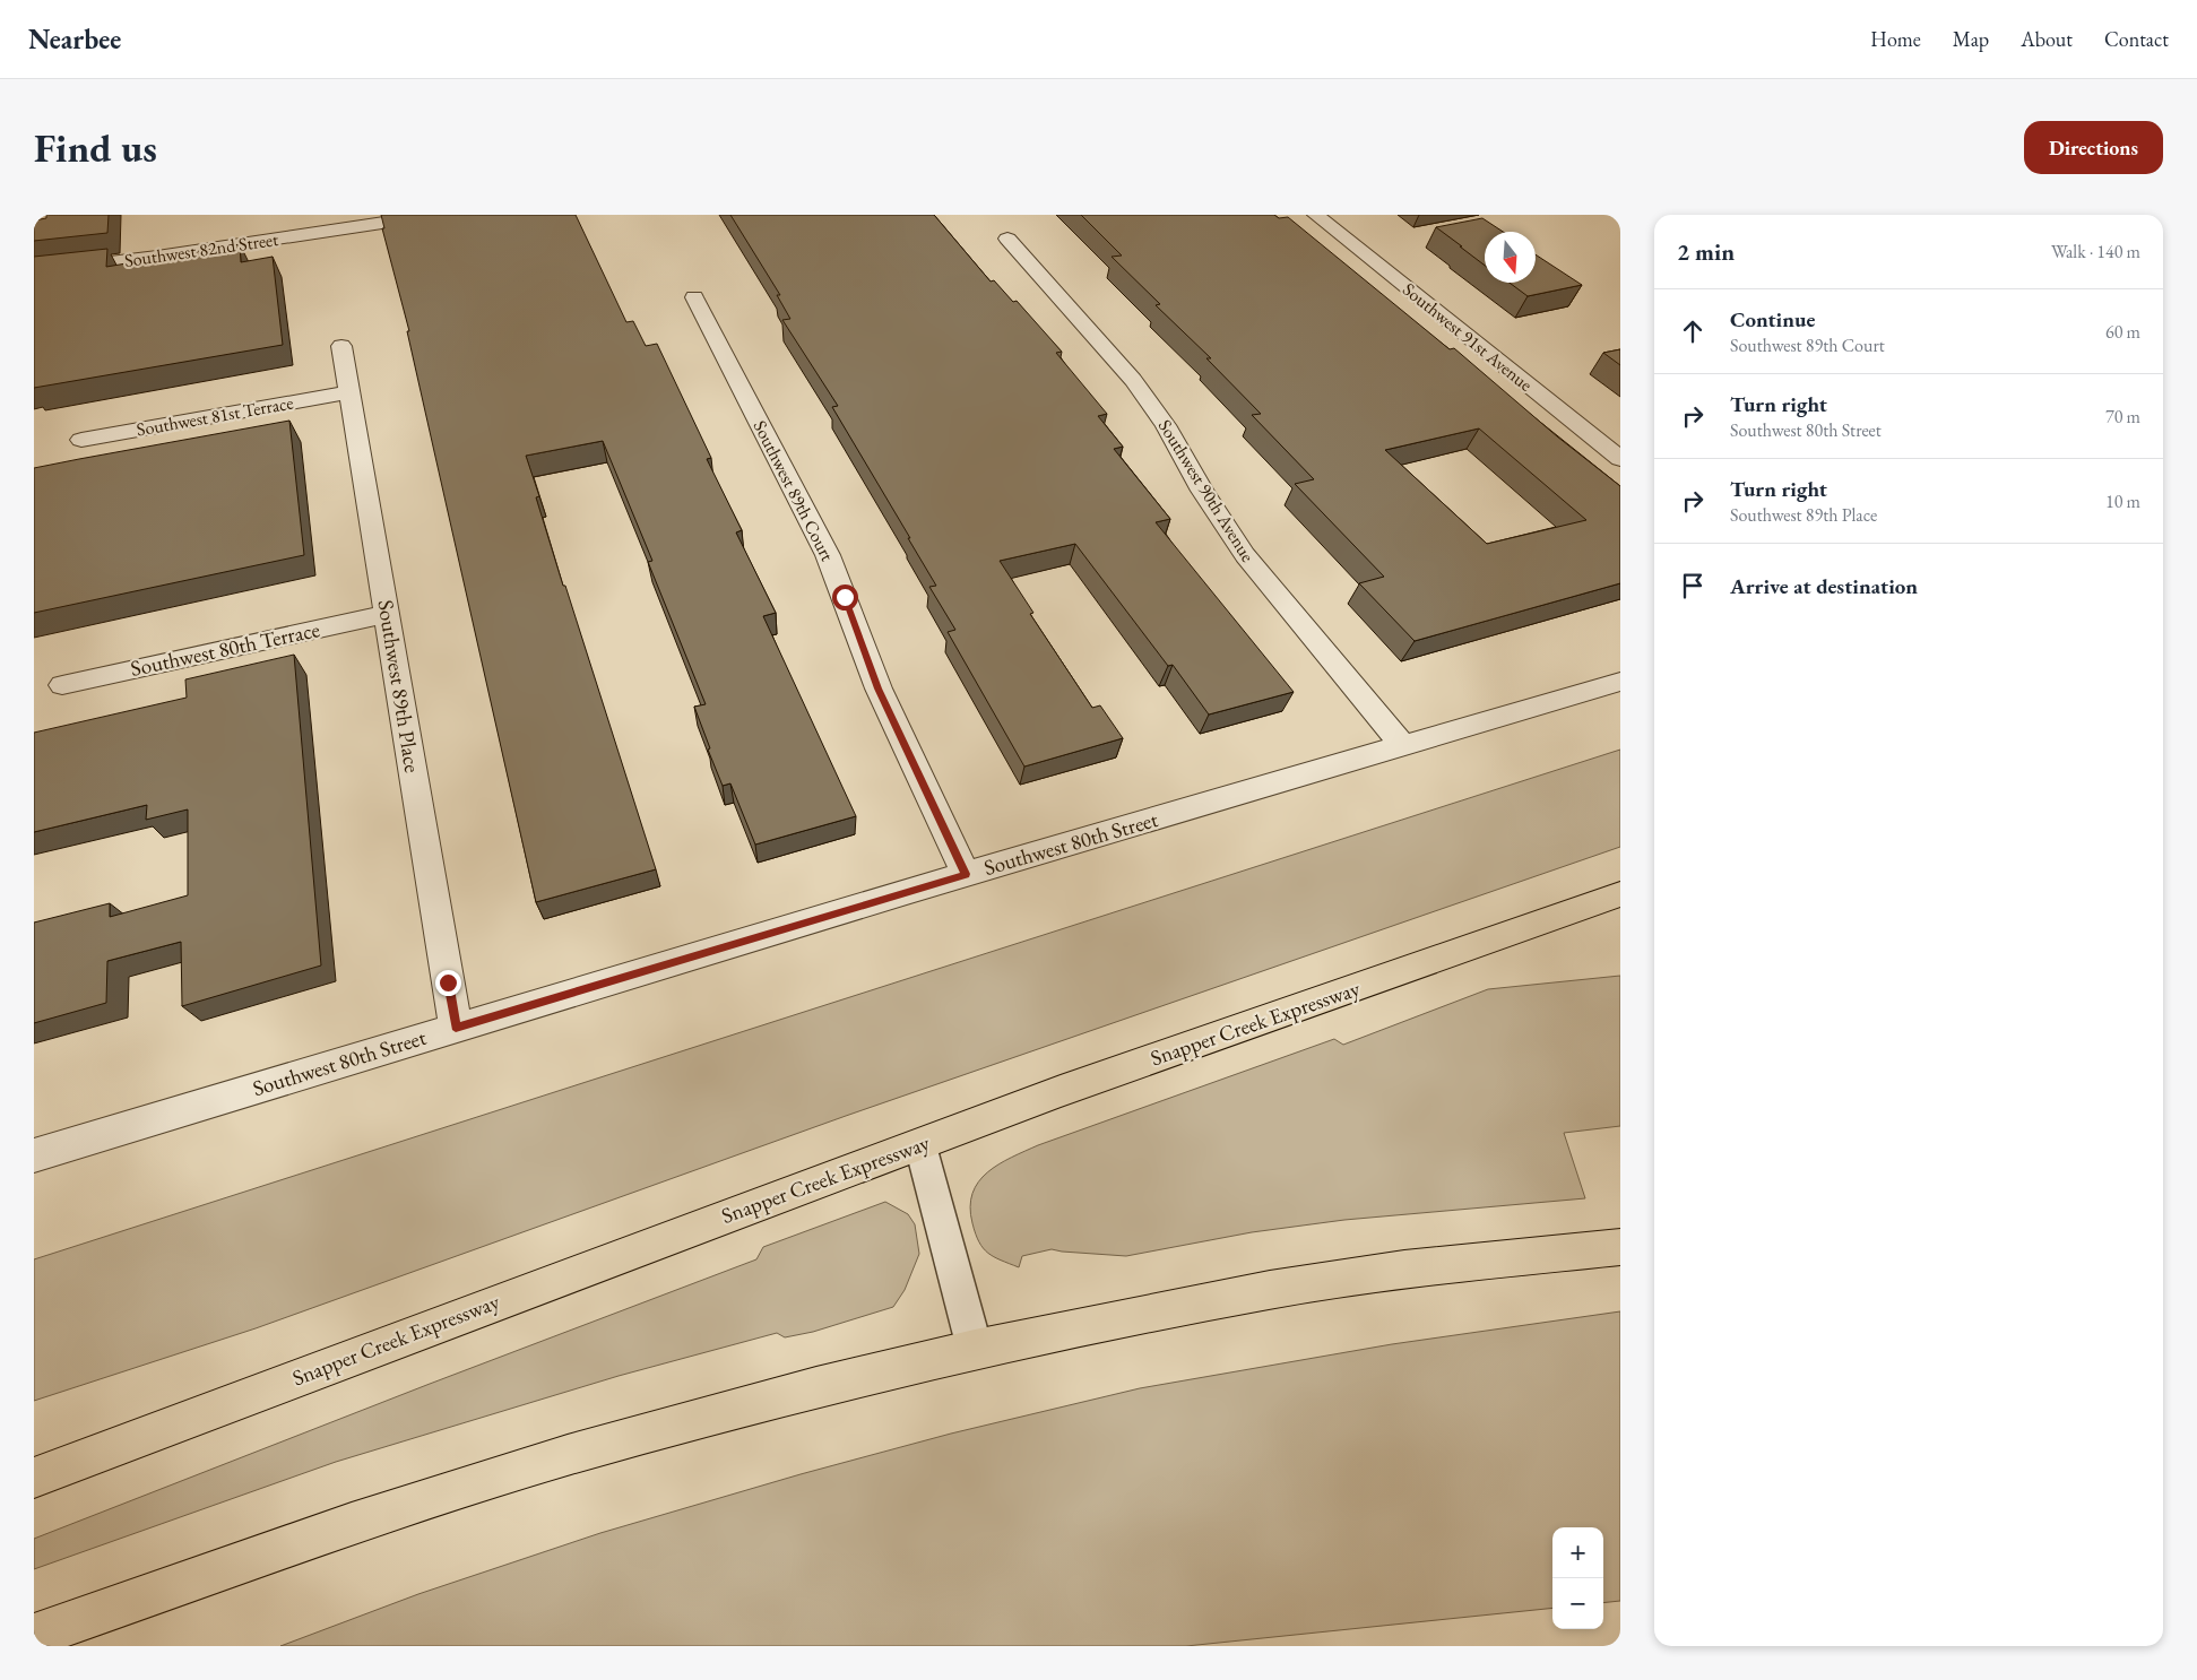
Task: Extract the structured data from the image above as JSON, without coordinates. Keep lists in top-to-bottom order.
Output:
{
  "streets": {
    "highway": ["Snapper Creek Expressway"],
    "street": [
      "Southwest 82nd Street",
      "Southwest 91st Avenue",
      "Southwest 81st Terrace",
      "Southwest 89th Court",
      "Southwest 90th Avenue",
      "Southwest 80th Terrace",
      "Southwest 89th Place",
      "Southwest 80th Street"
    ]
  },
  "crossings": [
    ["Southwest 81st Terrace", "Southwest 89th Place"],
    ["Southwest 89th Court", "Southwest 80th Street"],
    ["Southwest 90th Avenue", "Southwest 80th Street"],
    ["Southwest 80th Terrace", "Southwest 89th Place"],
    ["Southwest 89th Place", "Southwest 80th Street"]
  ],
  "north": "bottom",
  "page": {
    "header": "Nearbee",
    "nav": [
      "Home",
      "Map",
      "About",
      "Contact"
    ],
    "buttons": "Directions",
    "title": "Find us",
    "heading": ["2 min", "Walk · 140 m"],
    "list": [
      ["Continue", "Southwest 89th Court", "60 m"],
      ["Turn right", "Southwest 80th Street", "70 m"],
      ["Turn right", "Southwest 89th Place", "10 m"],
      "Arrive at destination"
    ],
    "map_buttons": ["+", "−"]
  }
}
